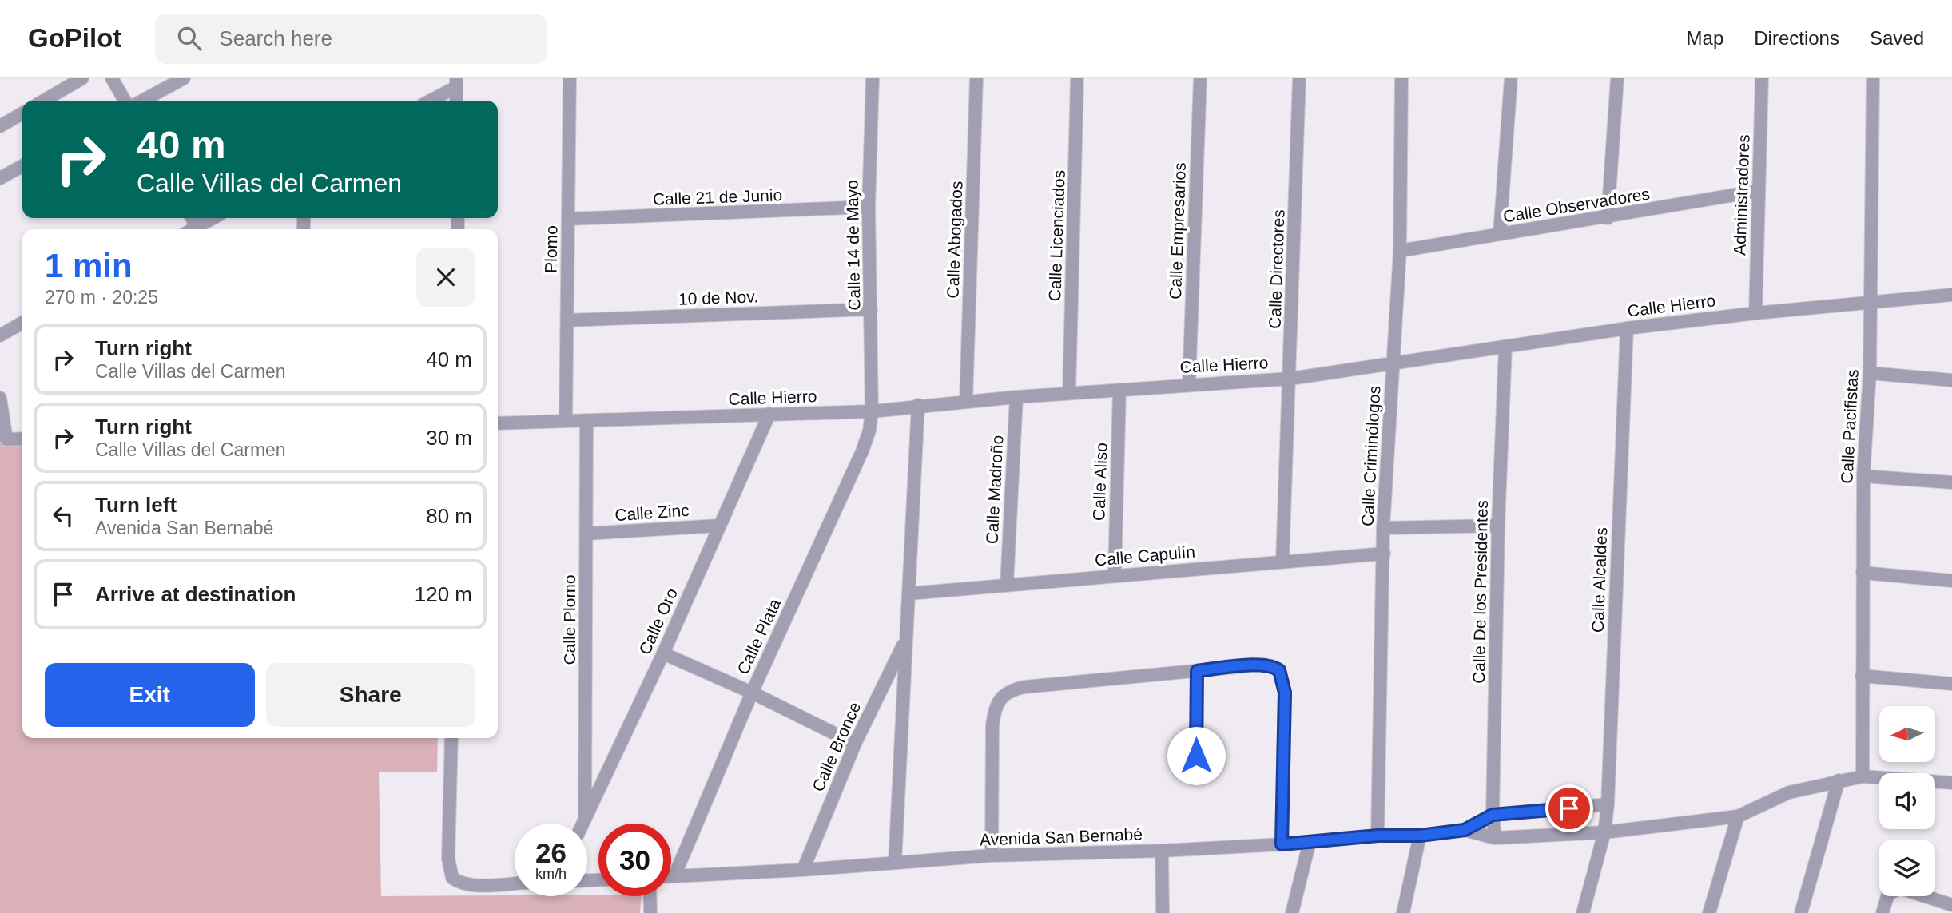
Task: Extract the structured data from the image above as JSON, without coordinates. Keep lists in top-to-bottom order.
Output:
{
  "streets": {
    "street": [
      "Administradores",
      "Calle 21 de Junio",
      "Calle Observadores",
      "Calle Empresarios",
      "Calle Licenciados",
      "Calle Abogados",
      "Calle 14 de Mayo",
      "Plomo",
      "Calle Directores",
      "10 de Nov.",
      "Calle Hierro",
      "Calle Pacifistas",
      "Calle Criminólogos",
      "Calle Aliso",
      "Calle Madroño",
      "Calle Zinc",
      "Calle Capulín",
      "Calle Alcaldes",
      "Calle De los Presidentes",
      "Calle Plomo",
      "Calle Oro",
      "Calle Plata",
      "Calle Bronce",
      "Avenida San Bernabé"
    ]
  },
  "crossings": [
    ["Administradores", "Calle Observadores"],
    ["Administradores", "Calle Hierro"],
    ["Calle 21 de Junio", "Calle 14 de Mayo"],
    ["Calle 21 de Junio", "Plomo"],
    ["Calle Observadores", "Calle Criminólogos"],
    ["Calle Empresarios", "Calle Hierro"],
    ["Calle Licenciados", "Calle Hierro"],
    ["Calle Abogados", "Calle Hierro"],
    ["Calle 14 de Mayo", "10 de Nov."],
    ["Calle 14 de Mayo", "Calle Hierro"],
    ["Calle 14 de Mayo", "Calle Plata"],
    ["Plomo", "10 de Nov."],
    ["Plomo", "Calle Hierro"],
    ["Calle Directores", "Calle Hierro"],
    ["Calle Directores", "Calle Capulín"],
    ["Calle Hierro", "Calle Pacifistas"],
    ["Calle Hierro", "Calle Criminólogos"],
    ["Calle Hierro", "Calle Aliso"],
    ["Calle Hierro", "Calle Madroño"],
    ["Calle Hierro", "Calle Alcaldes"],
    ["Calle Hierro", "Calle De los Presidentes"],
    ["Calle Hierro", "Calle Plomo"],
    ["Calle Hierro", "Calle Oro"],
    ["Calle Hierro", "Calle Plata"],
    ["Calle Hierro", "Calle Bronce"],
    ["Calle Pacifistas", "Avenida San Bernabé"],
    ["Calle Criminólogos", "Calle Capulín"],
    ["Calle Criminólogos", "Avenida San Bernabé"],
    ["Calle Aliso", "Calle Capulín"],
    ["Calle Madroño", "Calle Capulín"],
    ["Calle Zinc", "Calle Plomo"],
    ["Calle Zinc", "Calle Oro"],
    ["Calle Capulín", "Calle Bronce"],
    ["Calle Alcaldes", "Avenida San Bernabé"],
    ["Calle De los Presidentes", "Avenida San Bernabé"],
    ["Calle Plomo", "Calle Oro"],
    ["Calle Plata", "Avenida San Bernabé"],
    ["Calle Bronce", "Avenida San Bernabé"]
  ],
  "north": "left",
  "page": {
    "header": "GoPilot",
    "search": "Search here",
    "nav": ["Map", "Directions", "Saved"],
    "turn": ["40 m", "Calle Villas del Carmen"],
    "heading": ["1 min", "270 m · 20:25"],
    "list": [
      {
        "name": "Turn right",
        "note": "Calle Villas del Carmen",
        "value": "40 m"
      },
      {
        "name": "Turn right",
        "note": "Calle Villas del Carmen",
        "value": "30 m"
      },
      {
        "name": "Turn left",
        "note": "Avenida San Bernabé",
        "value": "80 m"
      },
      {
        "name": "Arrive at destination",
        "value": "120 m"
      }
    ],
    "buttons": ["Exit", "Share"],
    "speed": "26 km/h",
    "limit": "30"
  }
}
